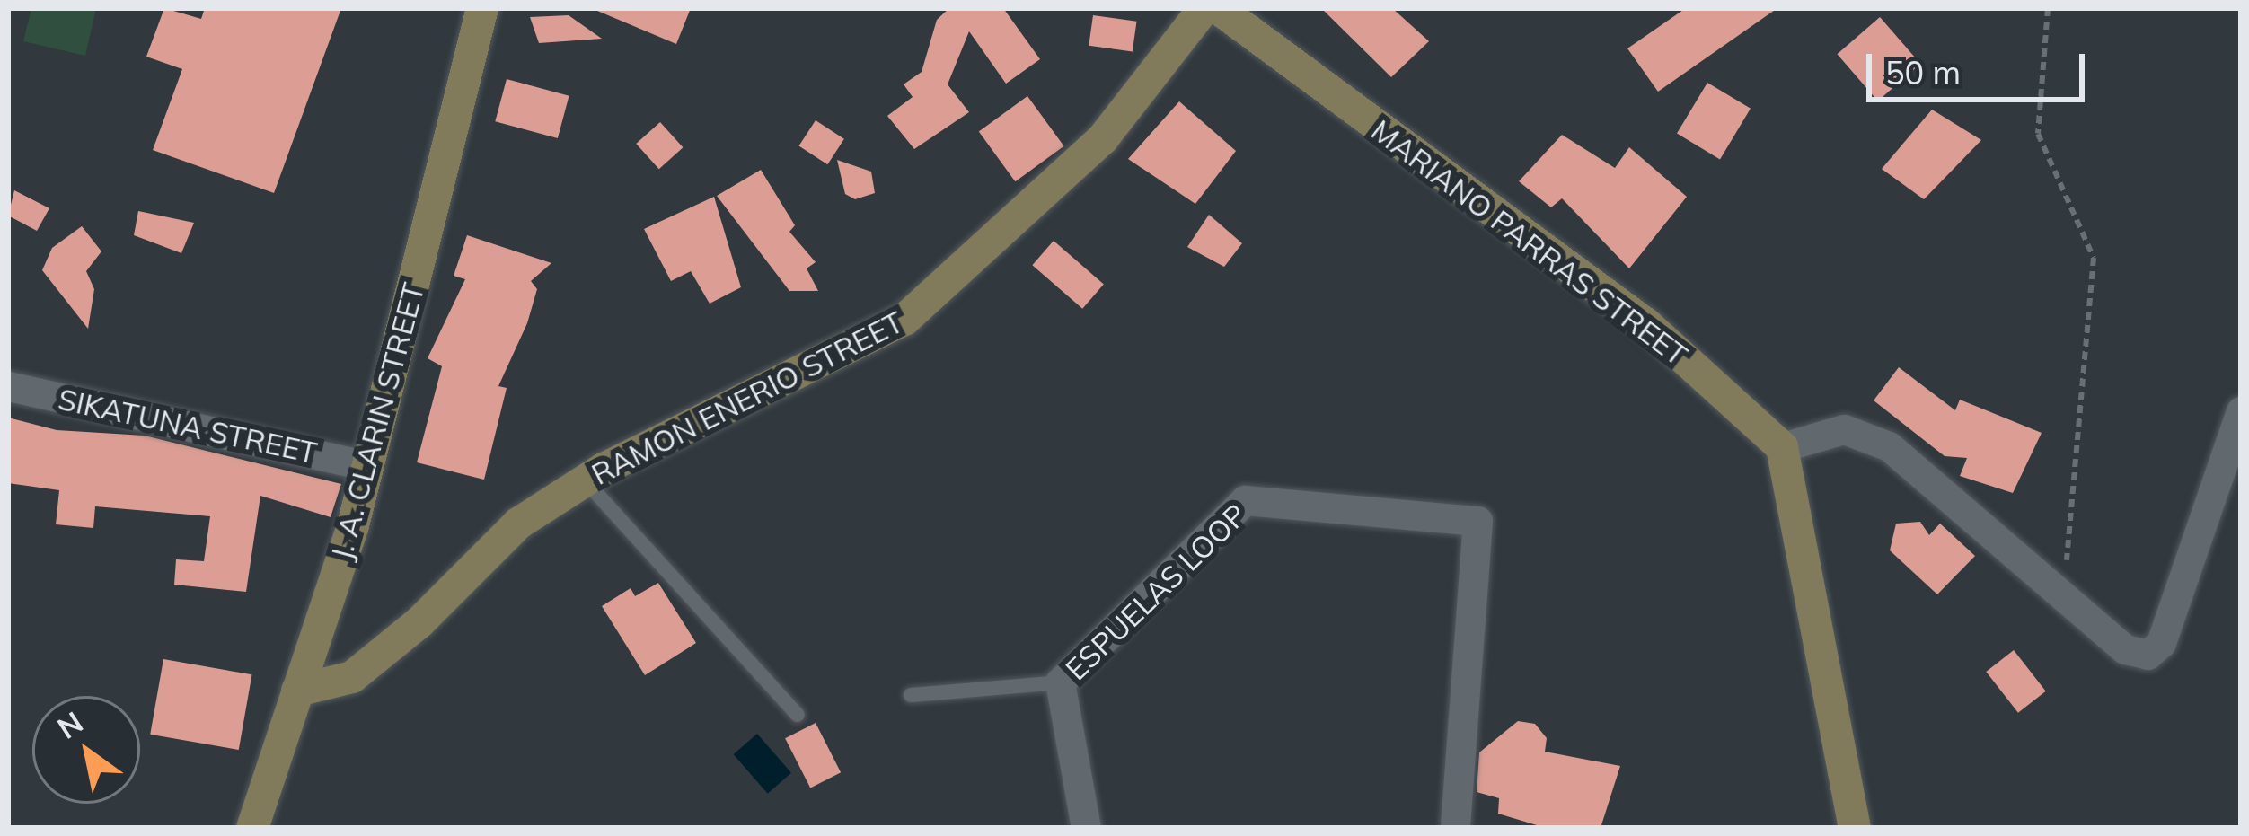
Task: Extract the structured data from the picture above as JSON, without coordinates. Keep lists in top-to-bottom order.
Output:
{
  "streets": {
    "main road": ["MARIANO PARRAS STREET", "RAMON ENERIO STREET", "J. A. CLARIN STREET"],
    "street": ["SIKATUNA STREET", "ESPUELAS LOOP"]
  },
  "crossings": [
    ["RAMON ENERIO STREET", "J. A. CLARIN STREET"],
    ["J. A. CLARIN STREET", "SIKATUNA STREET"]
  ],
  "scale_bar": "50 m",
  "north": "top left"
}
